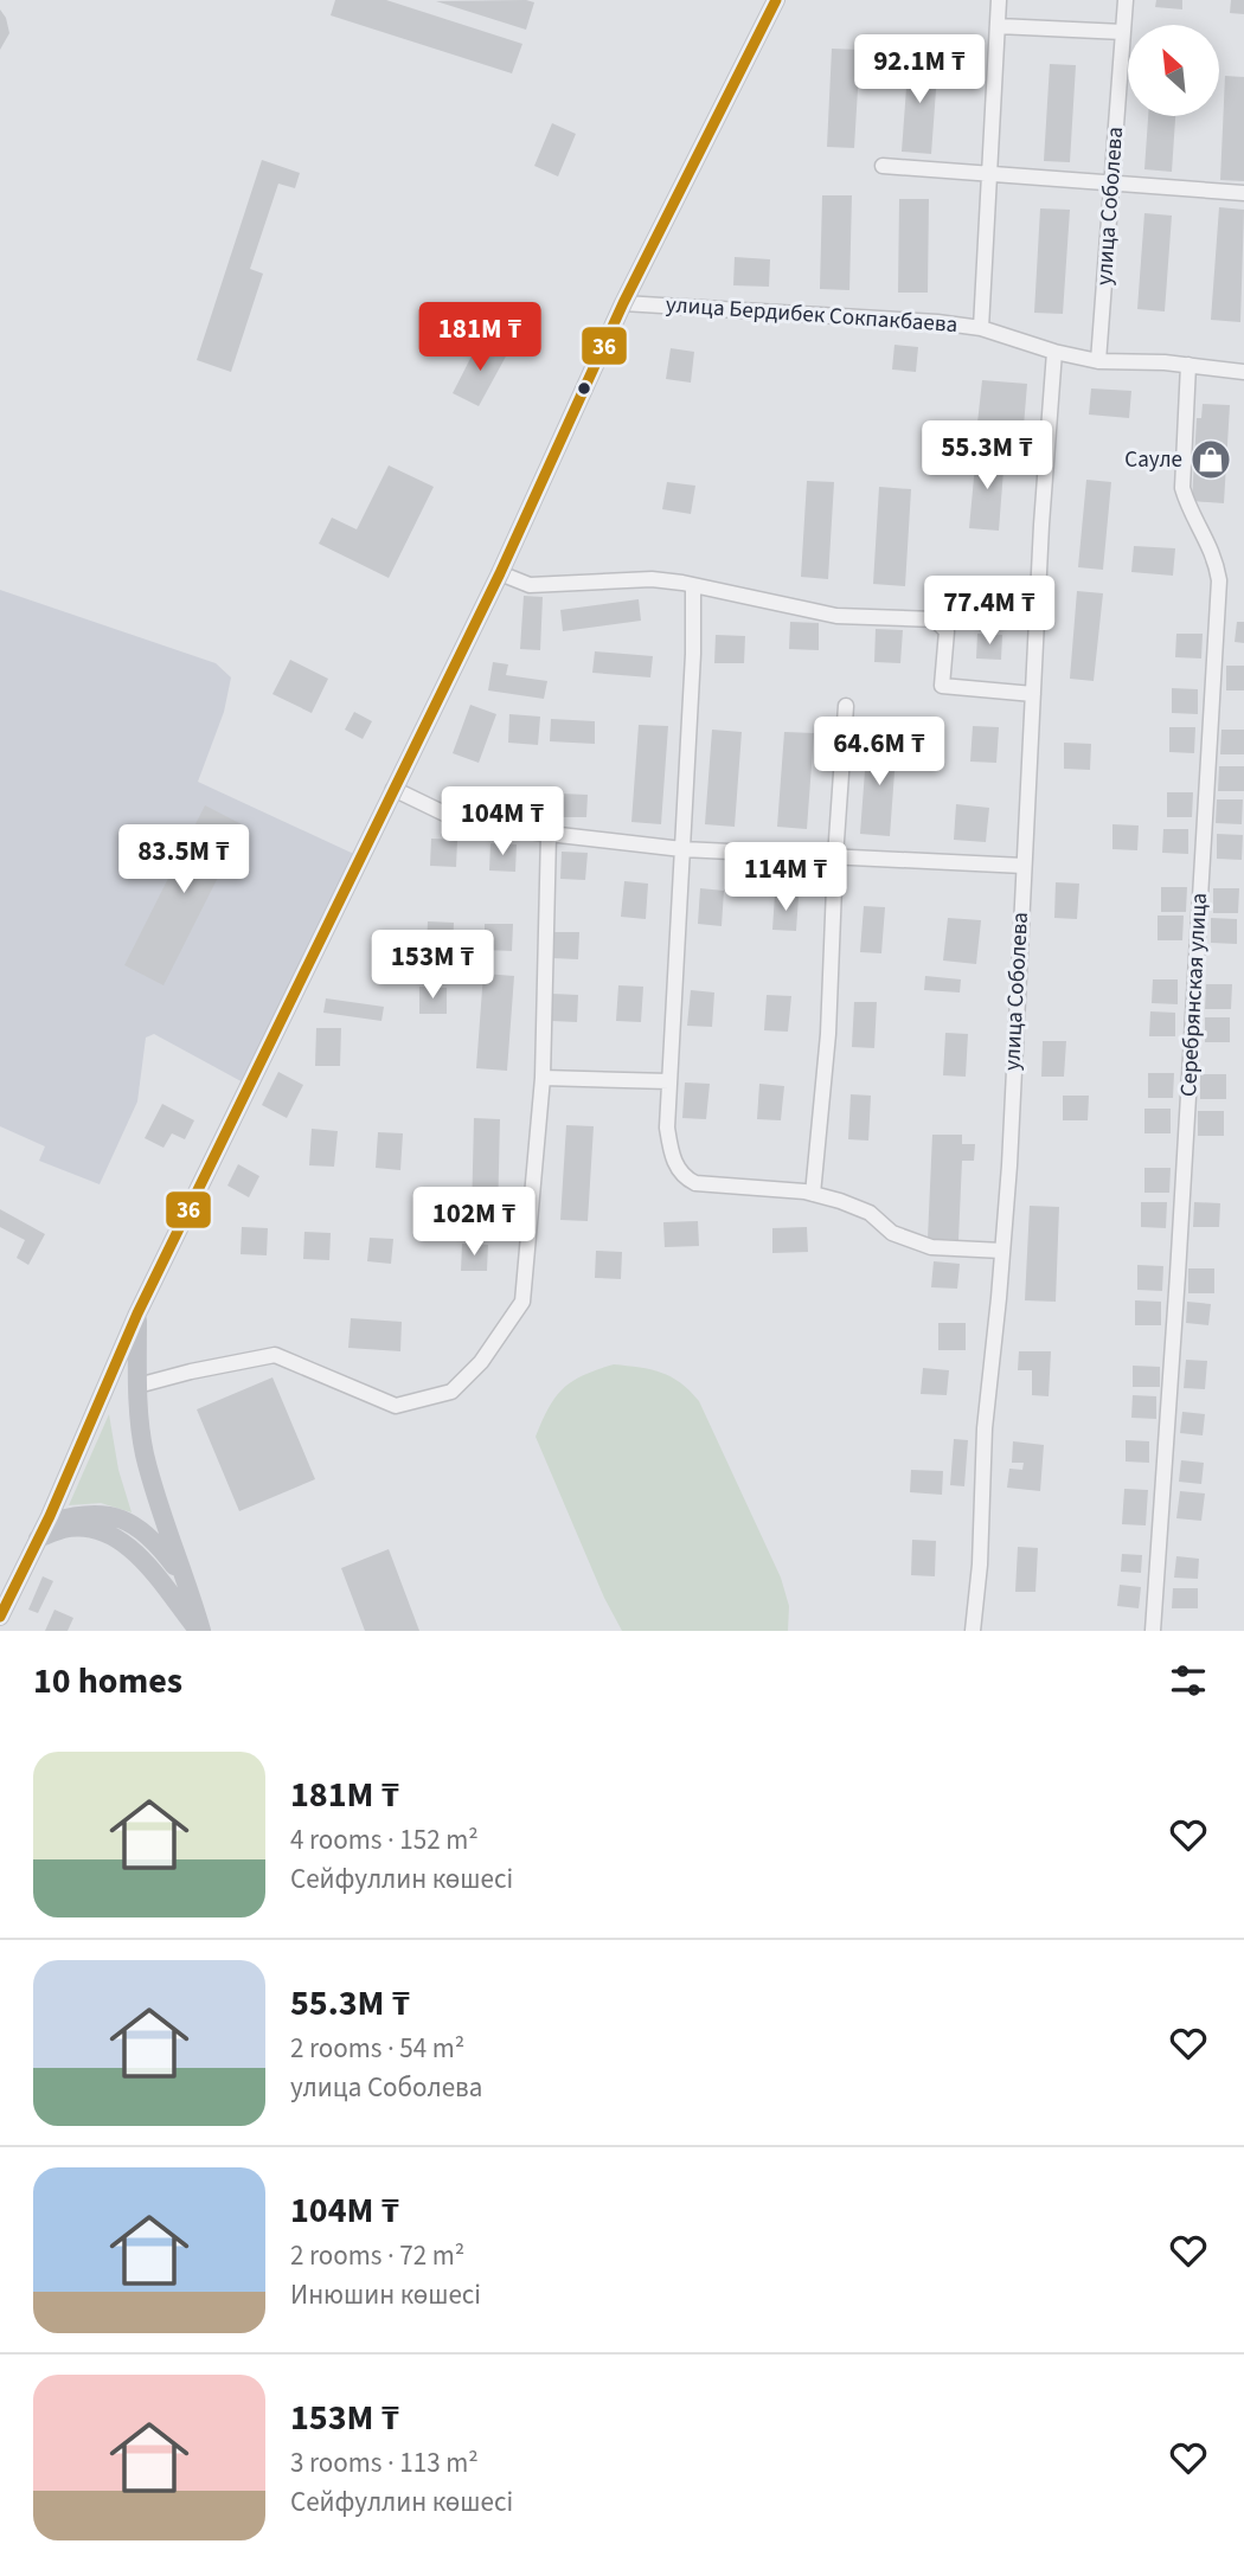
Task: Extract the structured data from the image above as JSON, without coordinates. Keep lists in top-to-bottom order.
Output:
{
  "streets": {
    "street": ["улица Соболева", "улица Бердибек Сокпакбаева", "Серебрянская улица"]
  },
  "crossings": [
    ["улица Соболева", "улица Бердибек Сокпакбаева"],
    ["улица Бердибек Сокпакбаева", "Серебрянская улица"]
  ],
  "places": {
    "shop": ["Сауле"]
  },
  "lines": ["transit line 36"],
  "north": "top left",
  "page": {
    "price": [
      "92.1M ₸",
      "181M ₸",
      "55.3M ₸",
      "77.4M ₸",
      "64.6M ₸",
      "104M ₸",
      "83.5M ₸",
      "114M ₸",
      "153M ₸",
      "102M ₸"
    ],
    "heading": "10 homes",
    "list": [
      {
        "name": "181M ₸",
        "note": "4 rooms · 152 m² · Сейфуллин көшесі"
      },
      {
        "name": "55.3M ₸",
        "note": "2 rooms · 54 m² · улица Соболева"
      },
      {
        "name": "104M ₸",
        "note": "2 rooms · 72 m² · Инюшин көшесі"
      },
      {
        "name": "153M ₸",
        "note": "3 rooms · 113 m² · Сейфуллин көшесі"
      }
    ]
  }
}
